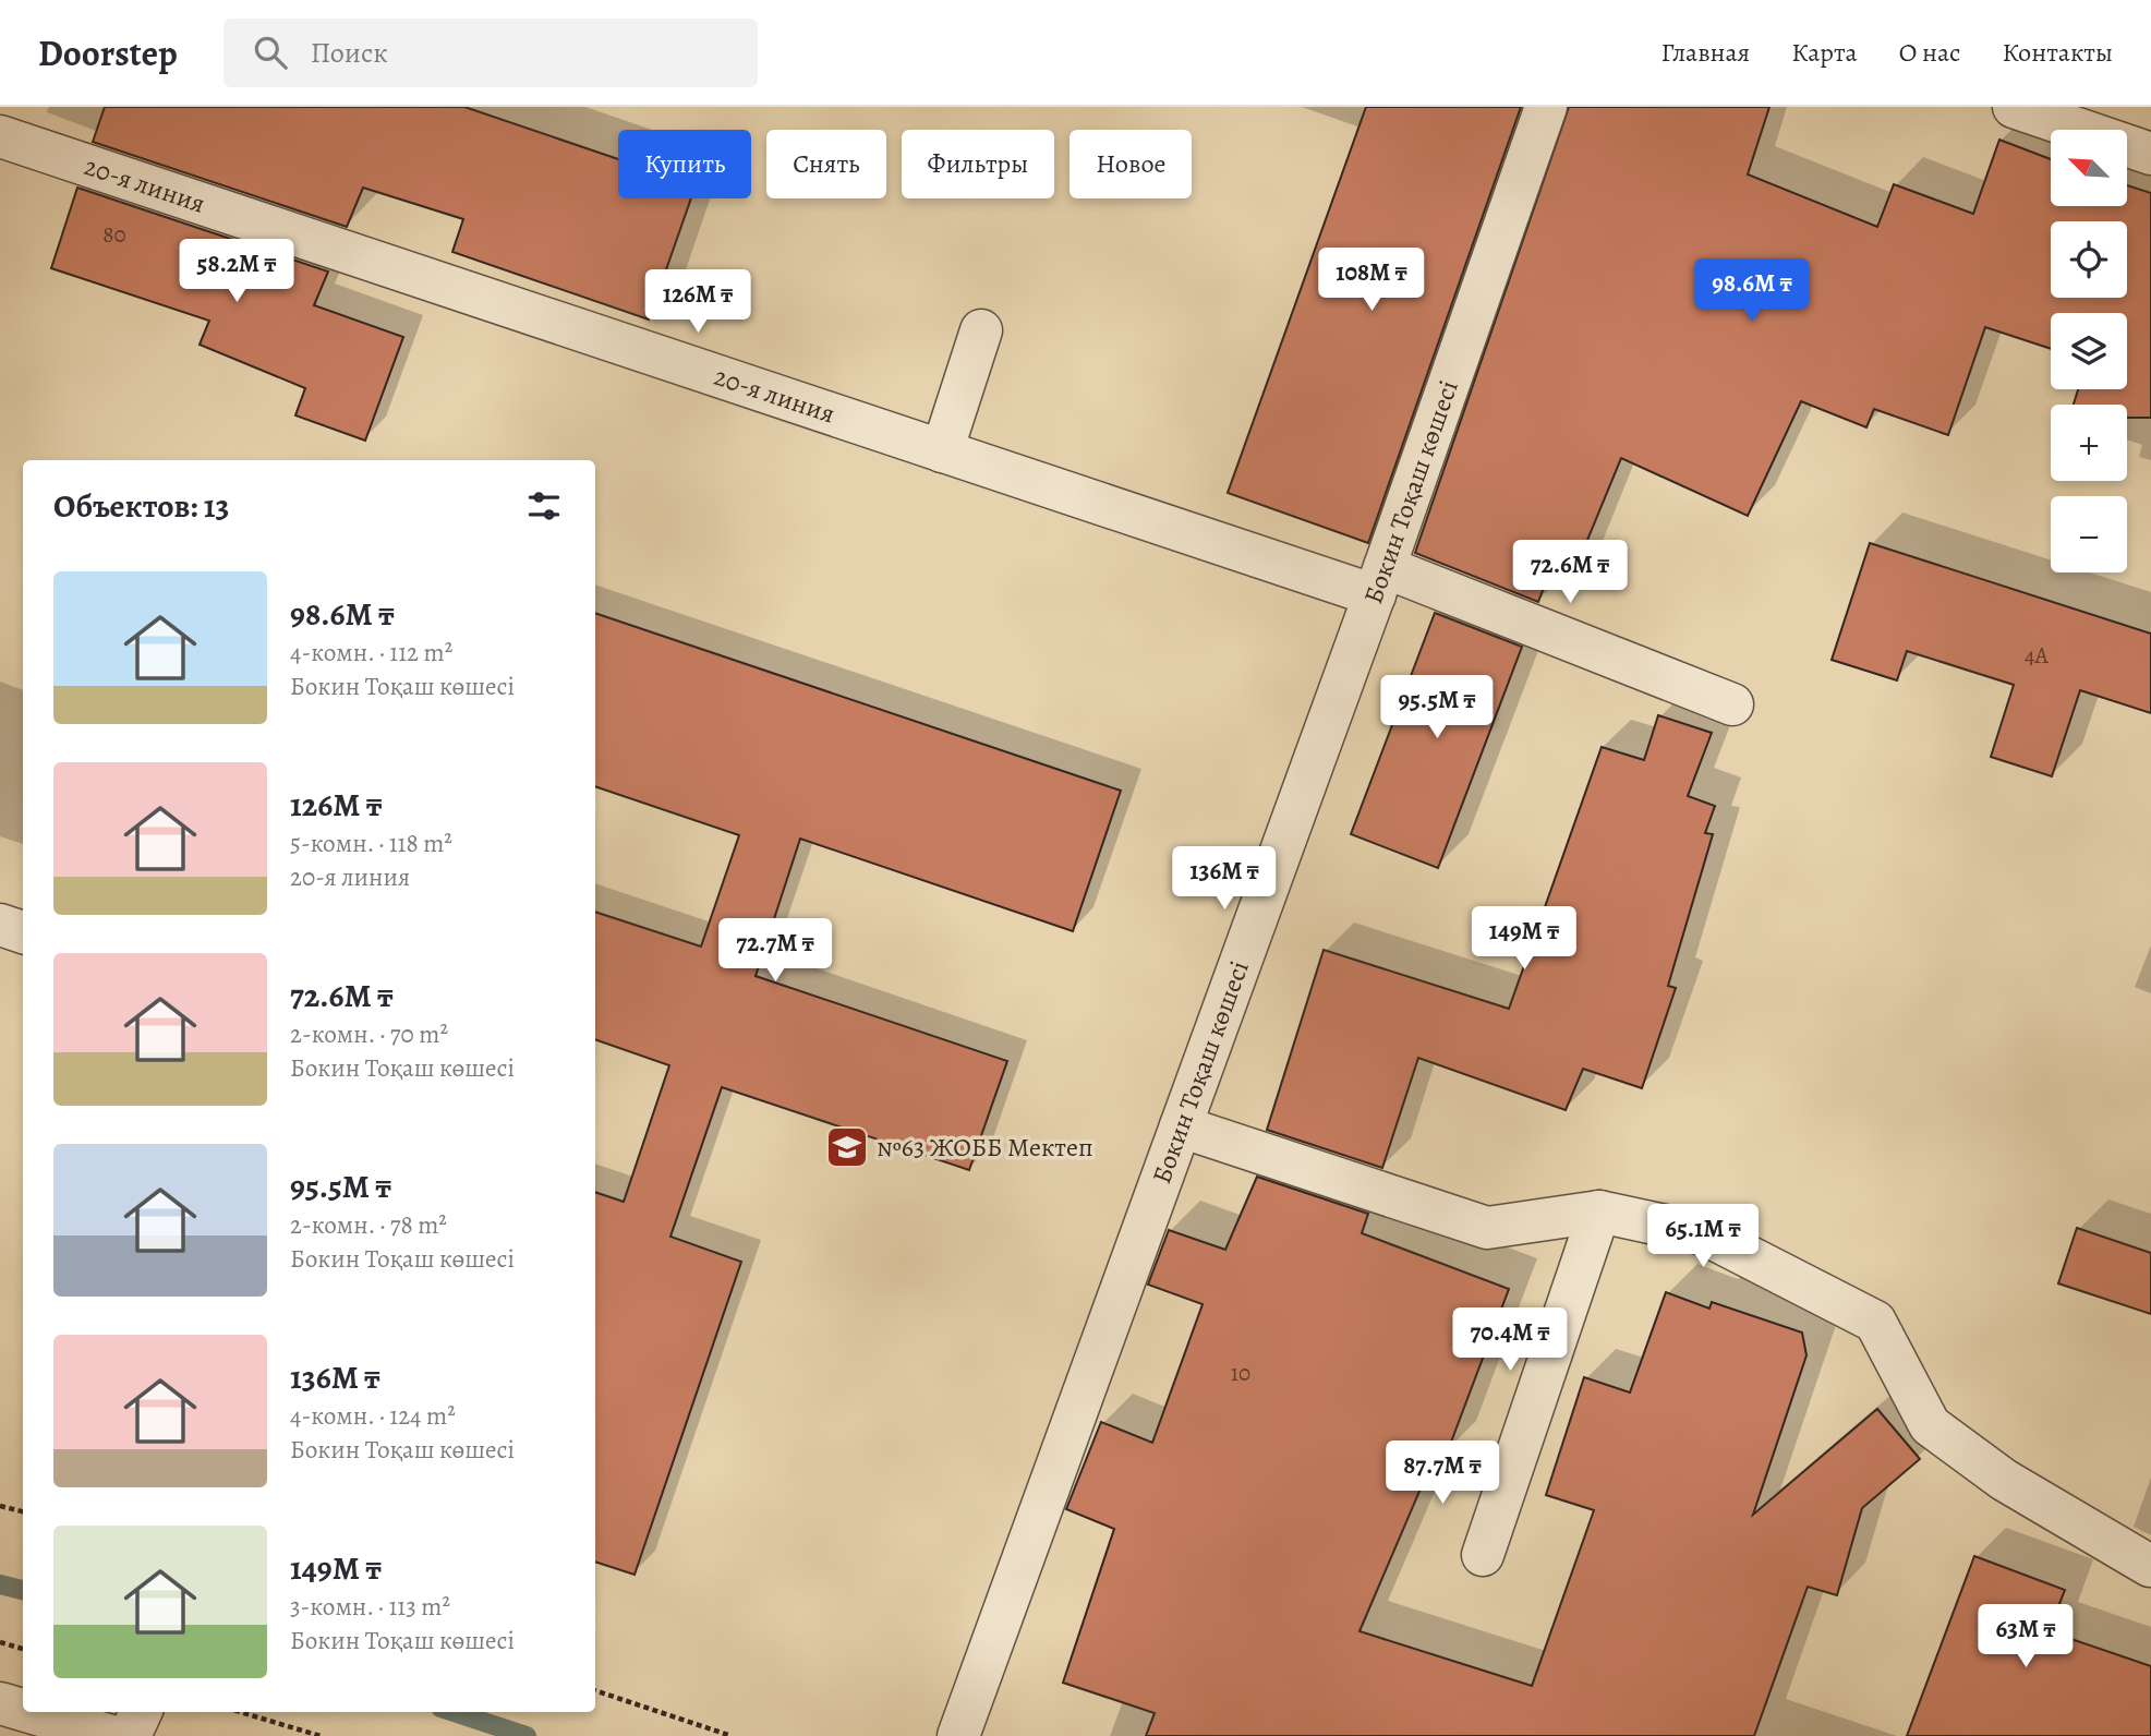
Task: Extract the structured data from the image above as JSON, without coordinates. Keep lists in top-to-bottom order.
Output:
{
  "streets": {
    "street": ["20-я линия", "Бокин Тоқаш көшесі"]
  },
  "crossings": [
    ["20-я линия", "Бокин Тоқаш көшесі"]
  ],
  "places": {
    "school or university": ["№63 ЖОББ Мектеп"]
  },
  "house_numbers": ["80", "4А", "10"],
  "north": "top left",
  "page": {
    "header": "Doorstep",
    "search": "Поиск",
    "nav": [
      "Главная",
      "Карта",
      "О нас",
      "Контакты"
    ],
    "map_buttons": ["+", "−"],
    "chip": [
      "Купить",
      "Снять",
      "Фильтры",
      "Новое"
    ],
    "price": [
      "58.2M ₸",
      "108M ₸",
      "98.6M ₸",
      "126M ₸",
      "72.6M ₸",
      "95.5M ₸",
      "136M ₸",
      "149M ₸",
      "72.7M ₸",
      "65.1M ₸",
      "70.4M ₸",
      "87.7M ₸",
      "63M ₸"
    ],
    "heading": "Объектов: 13",
    "list": [
      {
        "name": "98.6M ₸",
        "note": "4-комн. · 112 m² · Бокин Тоқаш көшесі"
      },
      {
        "name": "126M ₸",
        "note": "5-комн. · 118 m² · 20-я линия"
      },
      {
        "name": "72.6M ₸",
        "note": "2-комн. · 70 m² · Бокин Тоқаш көшесі"
      },
      {
        "name": "95.5M ₸",
        "note": "2-комн. · 78 m² · Бокин Тоқаш көшесі"
      },
      {
        "name": "136M ₸",
        "note": "4-комн. · 124 m² · Бокин Тоқаш көшесі"
      },
      {
        "name": "149M ₸",
        "note": "3-комн. · 113 m² · Бокин Тоқаш көшесі"
      }
    ]
  }
}
